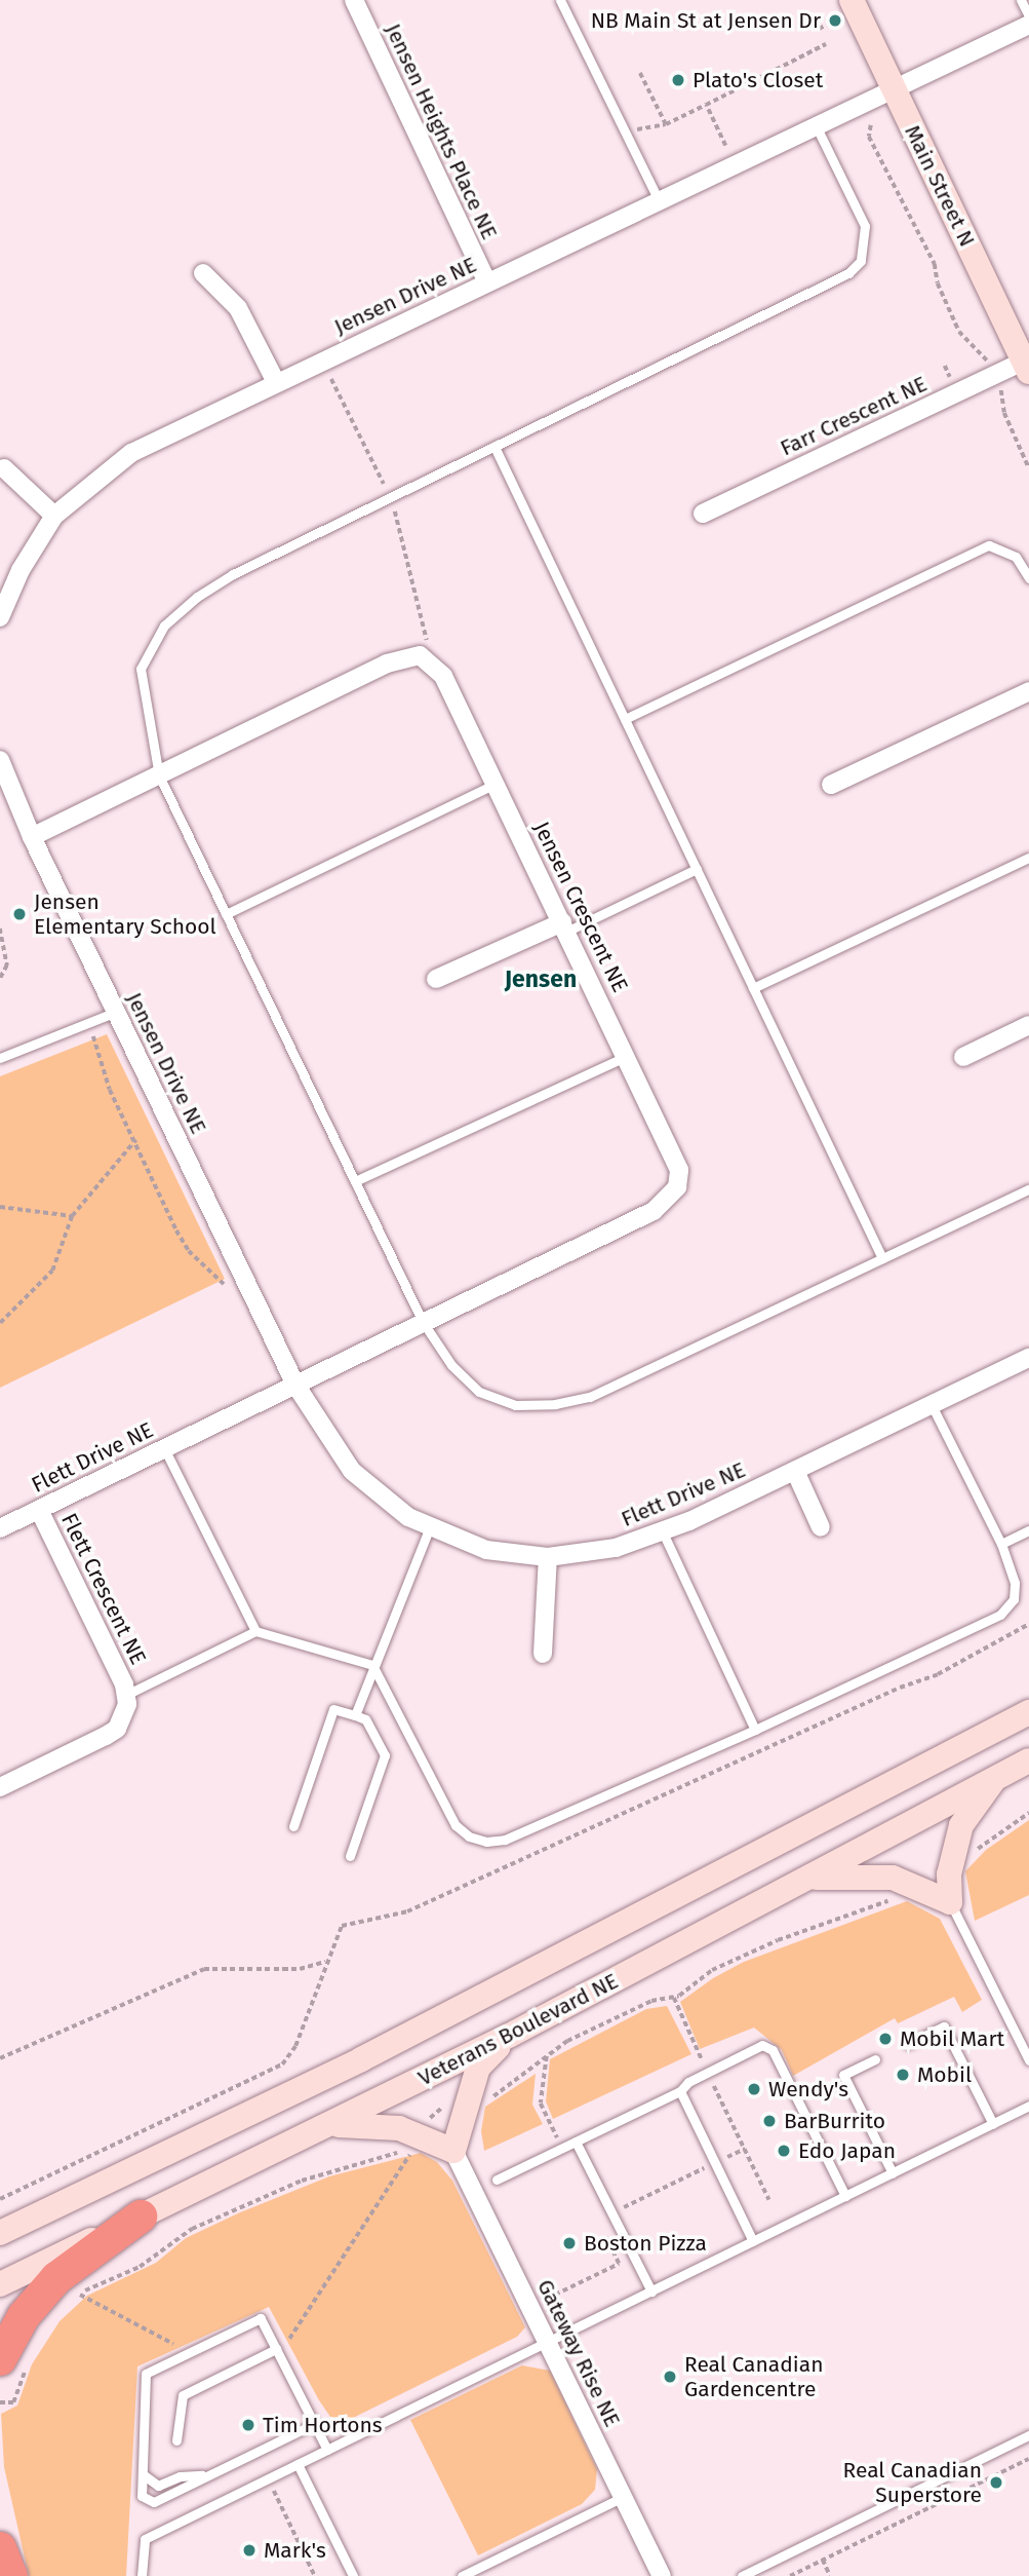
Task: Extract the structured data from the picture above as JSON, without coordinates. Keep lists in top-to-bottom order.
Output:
{
  "streets": {
    "main road": ["Main Street N", "Veterans Boulevard NE"],
    "street": [
      "Jensen Heights Place NE",
      "Jensen Drive NE",
      "Farr Crescent NE",
      "Jensen Crescent NE",
      "Flett Drive NE",
      "Flett Crescent NE",
      "Gateway Rise NE"
    ]
  },
  "crossings": [
    ["Jensen Heights Place NE", "Jensen Drive NE"],
    ["Main Street N", "Jensen Drive NE"],
    ["Main Street N", "Farr Crescent NE"],
    ["Jensen Drive NE", "Jensen Crescent NE"],
    ["Jensen Drive NE", "Flett Drive NE"],
    ["Jensen Crescent NE", "Flett Drive NE"],
    ["Flett Drive NE", "Flett Crescent NE"]
  ],
  "districts": ["Jensen"],
  "places": [
    "NB Main St at Jensen Dr",
    "Plato's Closet",
    "Jensen Elementary School",
    "Mobil Mart",
    "Mobil",
    "Wendy's",
    "BarBurrito",
    "Edo Japan",
    "Boston Pizza",
    "Real Canadian Gardencentre",
    "Tim Hortons",
    "Real Canadian Superstore",
    "Mark's"
  ]
}
